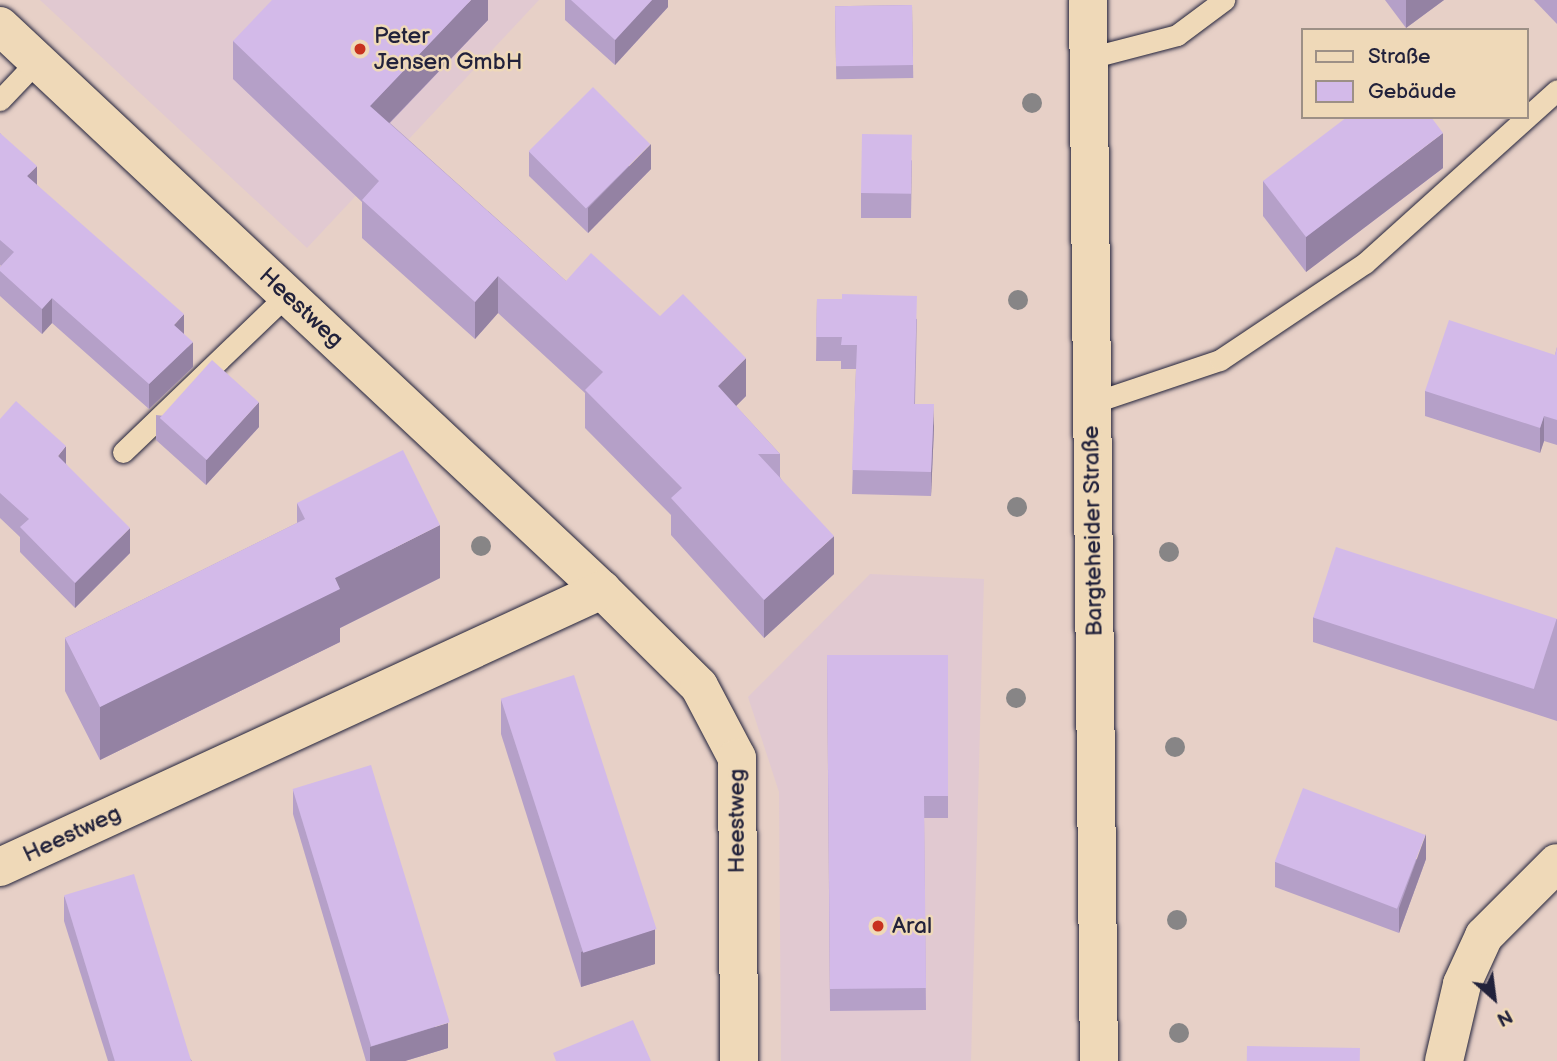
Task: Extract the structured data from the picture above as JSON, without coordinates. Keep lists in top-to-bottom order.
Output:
{
  "streets": {
    "street": ["Heestweg", "Bargteheider Straße"]
  },
  "places": ["Peter Jensen GmbH", "Aral"],
  "legend": ["Straße", "Gebäude"],
  "north": "bottom right"
}
